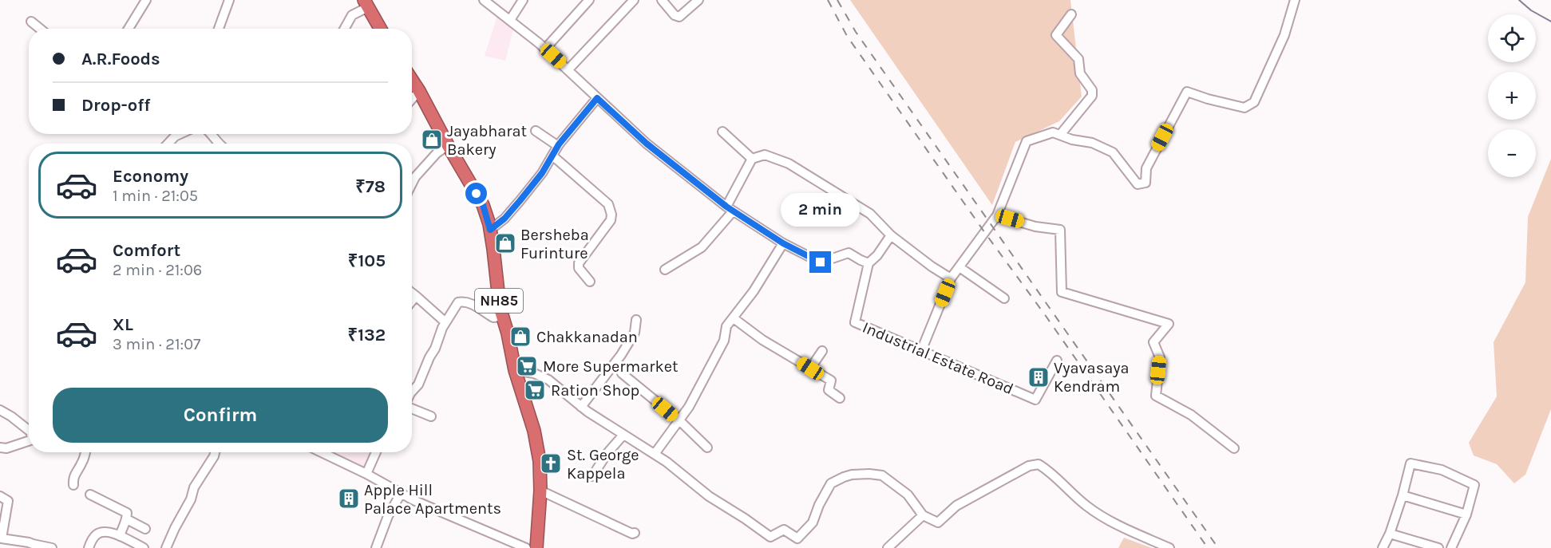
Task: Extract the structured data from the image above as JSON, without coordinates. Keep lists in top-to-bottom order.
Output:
{
  "streets": {
    "highway": ["NH85"],
    "street": ["Industrial Estate Road"]
  },
  "places": {
    "shop": ["Jayabharat Bakery", "Bersheba Furinture", "Chakkanadan"],
    "supermarket": ["More Supermarket", "Ration Shop"],
    "building": ["Vyavasaya Kendram", "Apple Hill Palace Apartments"],
    "church": ["St. George Kappela"]
  },
  "page": {
    "map_buttons": ["+", "−"],
    "banner": ["A.R.Foods", "Drop-off"],
    "list": [
      {
        "name": "Economy",
        "note": "1 min · 21:05",
        "value": "₹78"
      },
      {
        "name": "Comfort",
        "note": "2 min · 21:06",
        "value": "₹105"
      },
      {
        "name": "XL",
        "note": "3 min · 21:07",
        "value": "₹132"
      }
    ],
    "bubble": "2 min",
    "buttons": "Confirm"
  }
}
